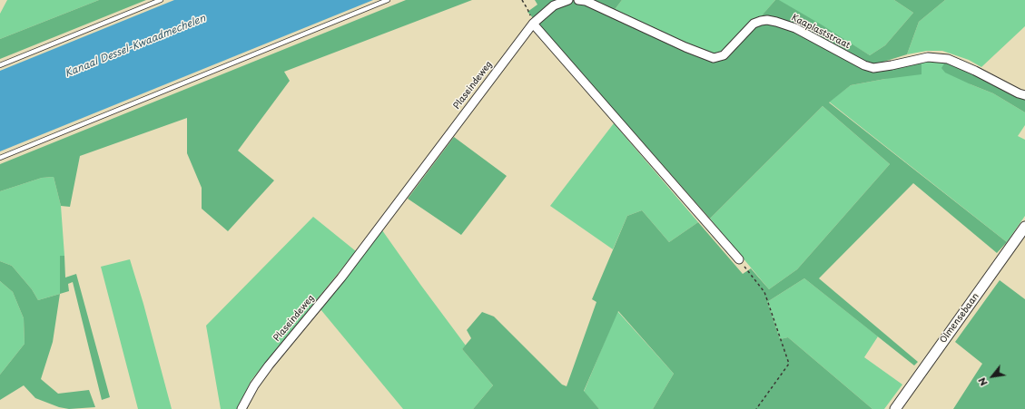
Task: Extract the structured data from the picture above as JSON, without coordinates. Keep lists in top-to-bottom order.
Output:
{
  "streets": {
    "street": ["Kaaplaststraat", "Plaseindeweg", "Olmensebaan"]
  },
  "water": ["Kanaal Dessel-Kwaadmechelen"],
  "north": "bottom left"
}
